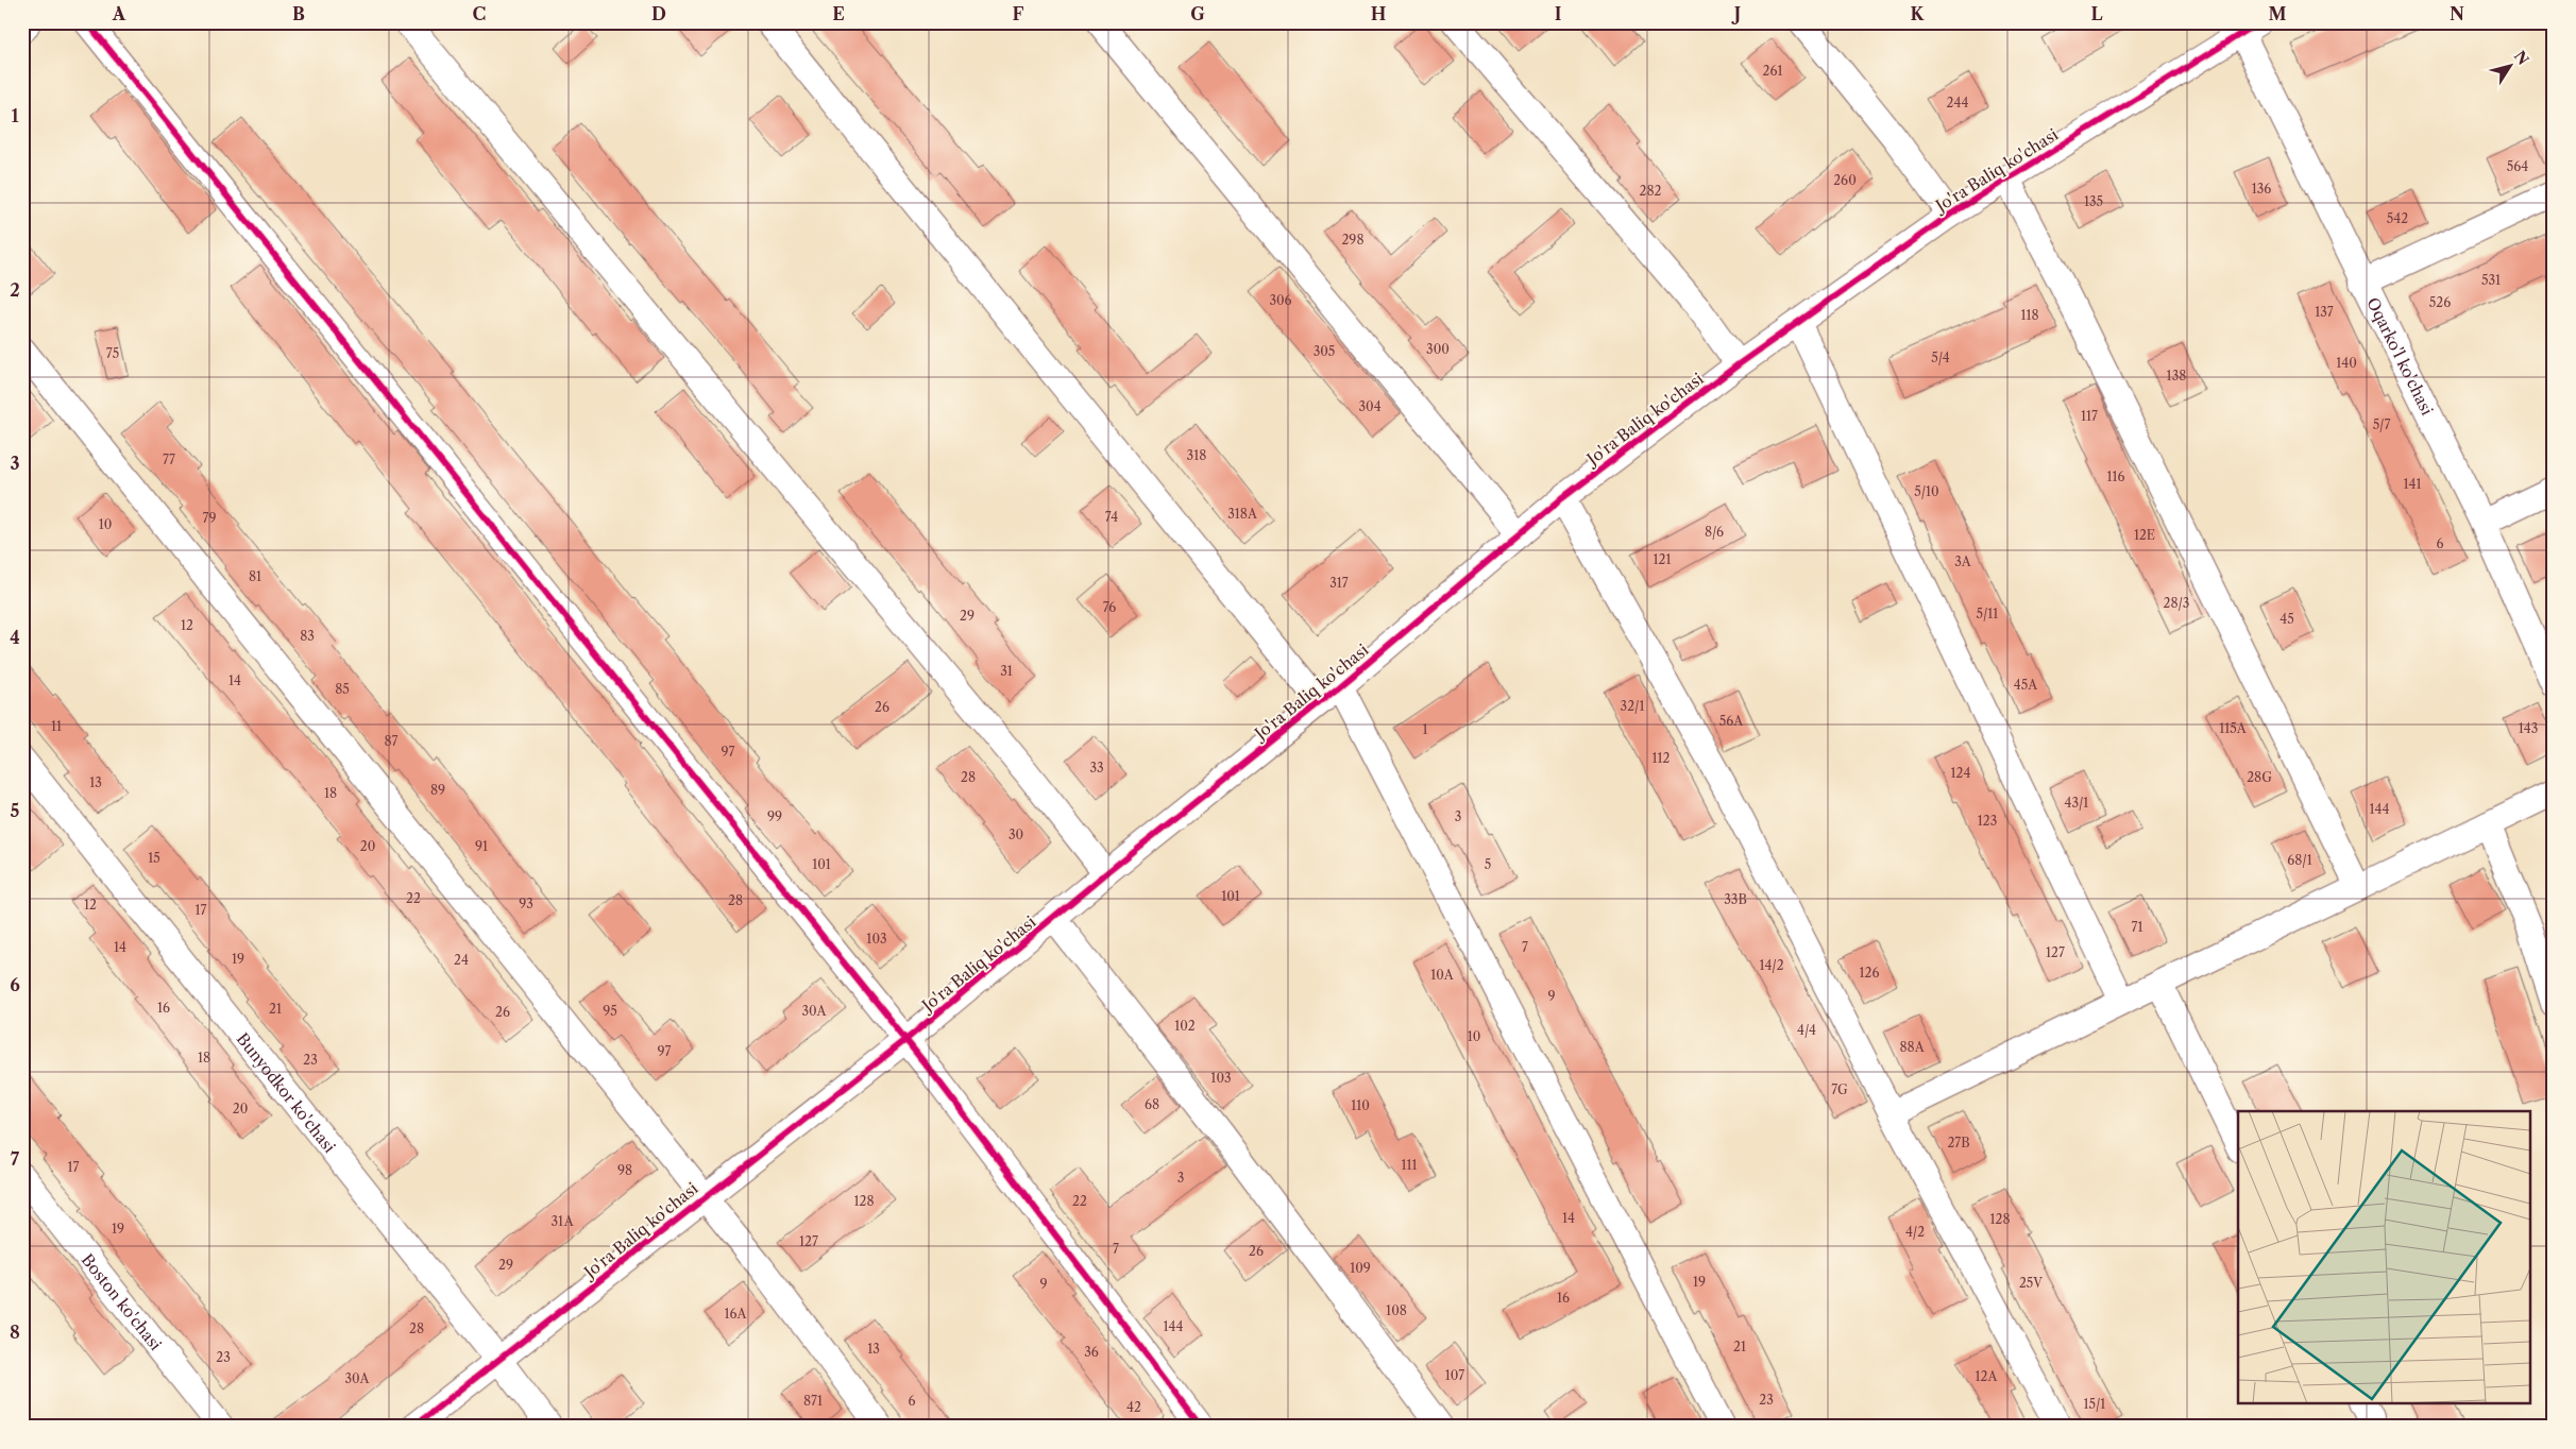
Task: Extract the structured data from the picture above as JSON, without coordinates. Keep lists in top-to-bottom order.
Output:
{
  "streets": {
    "street": [
      "Jo'ra Baliq ko'chasi",
      "Oqarko'l ko'chasi",
      "Bunyodkor ko'chasi",
      "Boston ko'chasi"
    ]
  },
  "crossings": [
    ["Jo'ra Baliq ko'chasi", "Oqarko'l ko'chasi"],
    ["Jo'ra Baliq ko'chasi", "Bunyodkor ko'chasi"]
  ],
  "house_numbers": [
    "261",
    "244",
    "564",
    "260",
    "136",
    "282",
    "135",
    "542",
    "298",
    "531",
    "306",
    "526",
    "137",
    "118",
    "300",
    "305",
    "75",
    "5/4",
    "140",
    "138",
    "304",
    "117",
    "5/7",
    "318",
    "77",
    "116",
    "141",
    "5/10",
    "318A",
    "74",
    "79",
    "10",
    "8/6",
    "12E",
    "6",
    "121",
    "3A",
    "81",
    "317",
    "28/3",
    "76",
    "5/11",
    "29",
    "45",
    "12",
    "83",
    "31",
    "14",
    "45A",
    "85",
    "32/1",
    "26",
    "56A",
    "11",
    "115A",
    "143",
    "1",
    "87",
    "97",
    "112",
    "33",
    "124",
    "28",
    "28G",
    "13",
    "89",
    "18",
    "43/1",
    "144",
    "99",
    "3",
    "123",
    "30",
    "20",
    "91",
    "15",
    "68/1",
    "101",
    "5",
    "101",
    "22",
    "33B",
    "28",
    "93",
    "12",
    "17",
    "71",
    "103",
    "14",
    "7",
    "127",
    "19",
    "24",
    "14/2",
    "126",
    "10A",
    "9",
    "16",
    "21",
    "95",
    "30A",
    "26",
    "102",
    "4/4",
    "10",
    "88A",
    "97",
    "18",
    "23",
    "103",
    "7G",
    "68",
    "110",
    "20",
    "27B",
    "111",
    "17",
    "98",
    "3",
    "128",
    "22",
    "14",
    "128",
    "31A",
    "19",
    "4/2",
    "127",
    "7",
    "26",
    "29",
    "109",
    "19",
    "25V",
    "9",
    "16",
    "108",
    "16A",
    "144",
    "28",
    "21",
    "13",
    "36",
    "23",
    "107",
    "12A",
    "30A",
    "23",
    "871",
    "6",
    "15/1",
    "42"
  ],
  "north": "top right",
  "grid": {
    "columns": [
      "A",
      "B",
      "C",
      "D",
      "E",
      "F",
      "G",
      "H",
      "I",
      "J",
      "K",
      "L",
      "M",
      "N"
    ],
    "rows": [
      "1",
      "2",
      "3",
      "4",
      "5",
      "6",
      "7",
      "8"
    ]
  }
}
